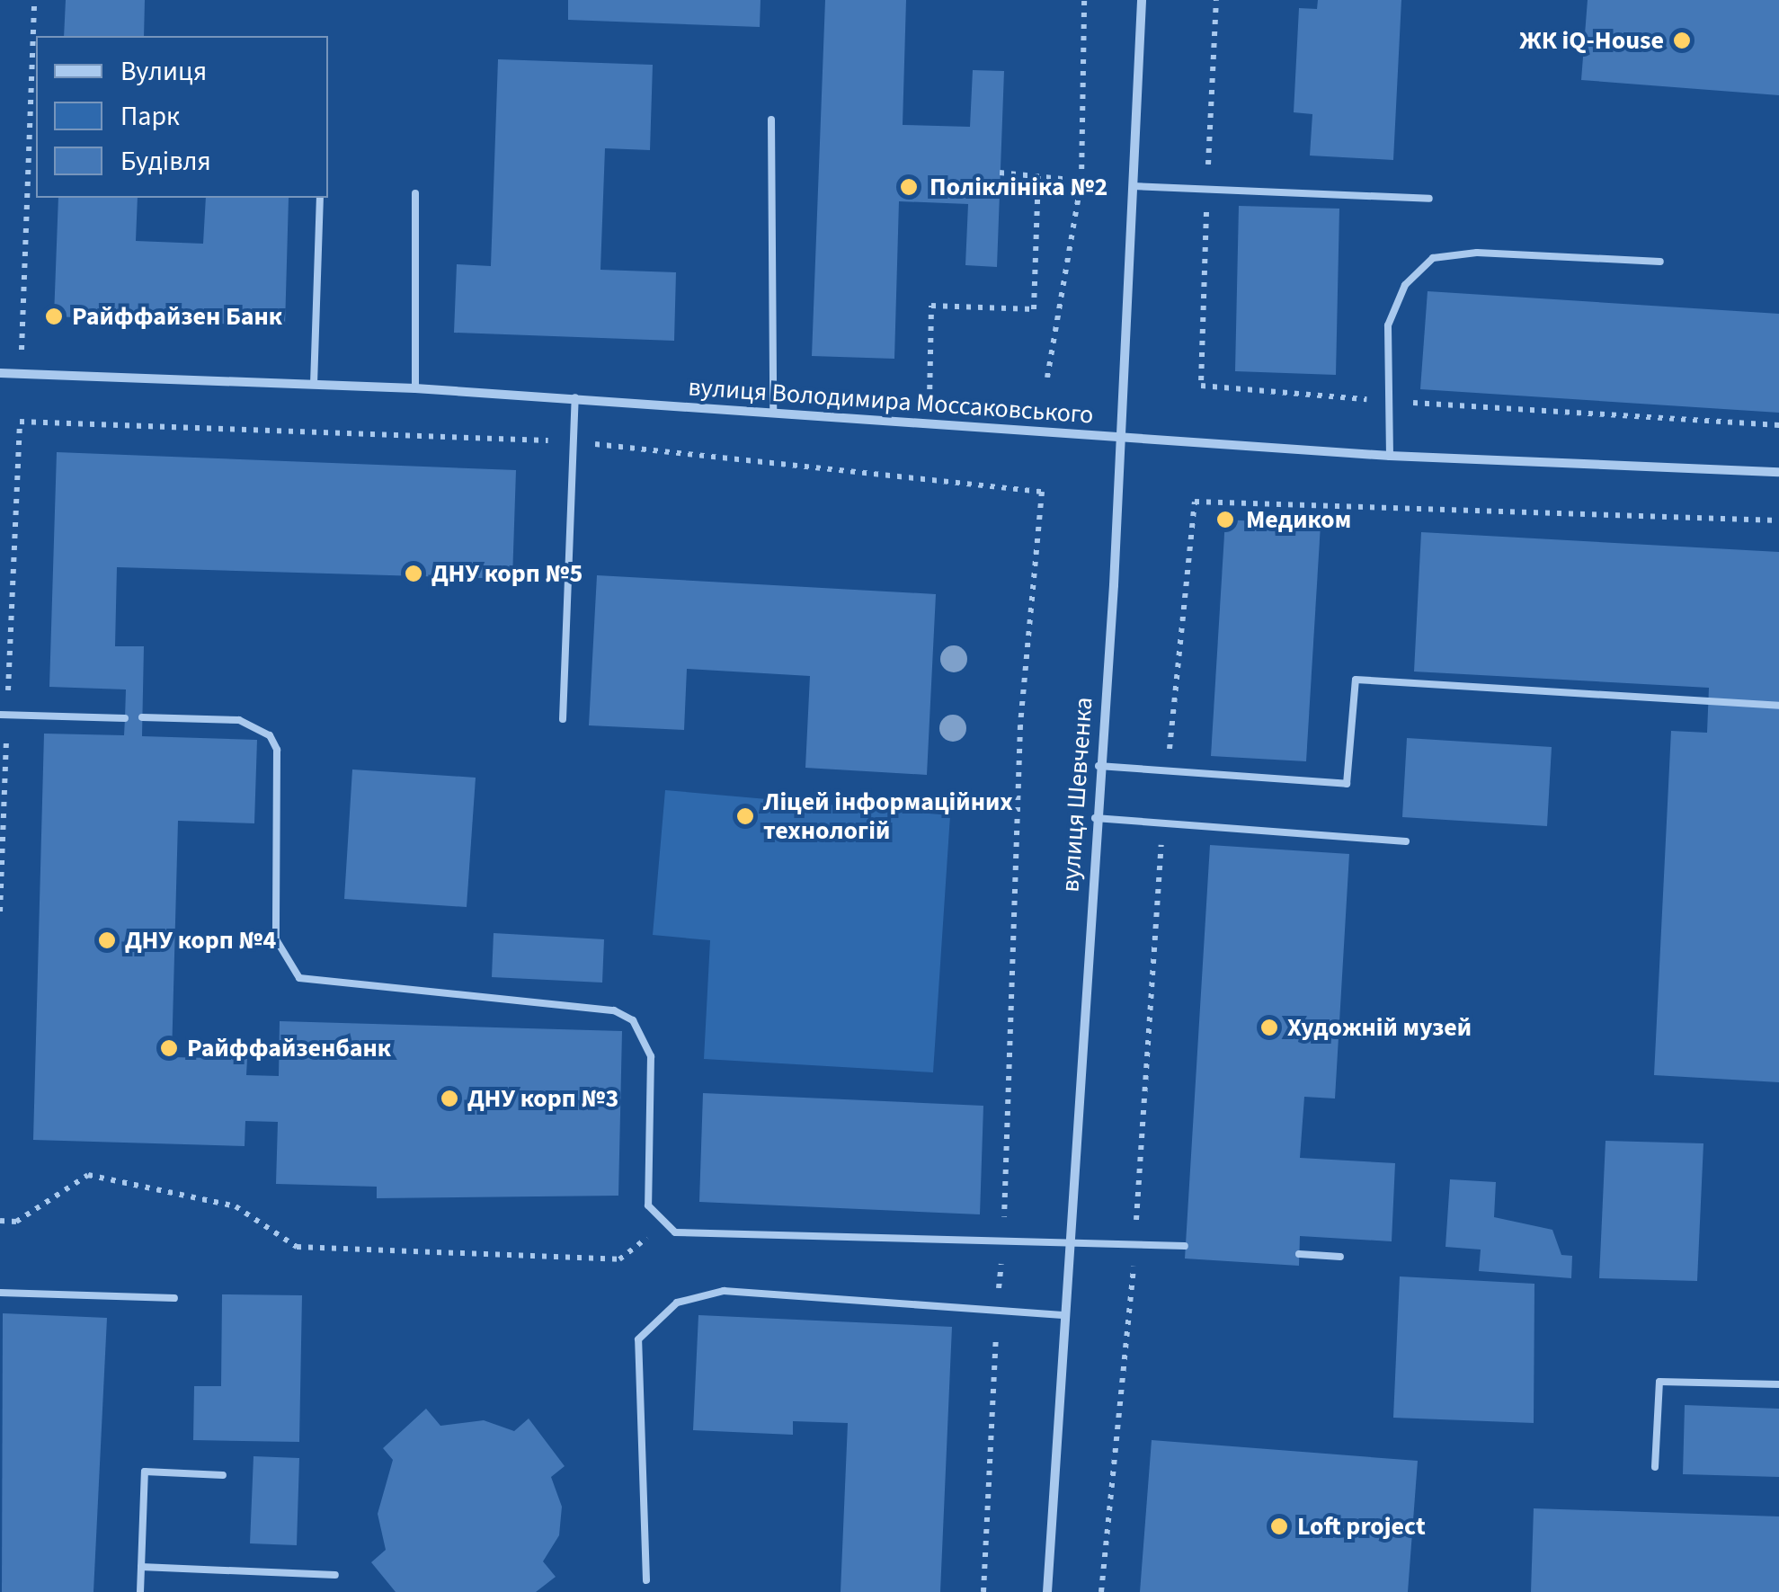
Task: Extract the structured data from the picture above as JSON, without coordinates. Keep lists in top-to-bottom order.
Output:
{
  "streets": {
    "street": ["вулиця Володимира Моссаковського", "вулиця Шевченка"]
  },
  "crossings": [
    ["вулиця Володимира Моссаковського", "вулиця Шевченка"]
  ],
  "places": [
    "ЖК iQ-House",
    "Поліклініка №2",
    "Райффайзен Банк",
    "Медиком",
    "ДНУ корп №5",
    "Ліцей інформаційних технологій",
    "ДНУ корп №4",
    "Художній музей",
    "Райффайзенбанк",
    "ДНУ корп №3",
    "Loft project"
  ],
  "legend": ["Вулиця", "Парк", "Будівля"]
}
